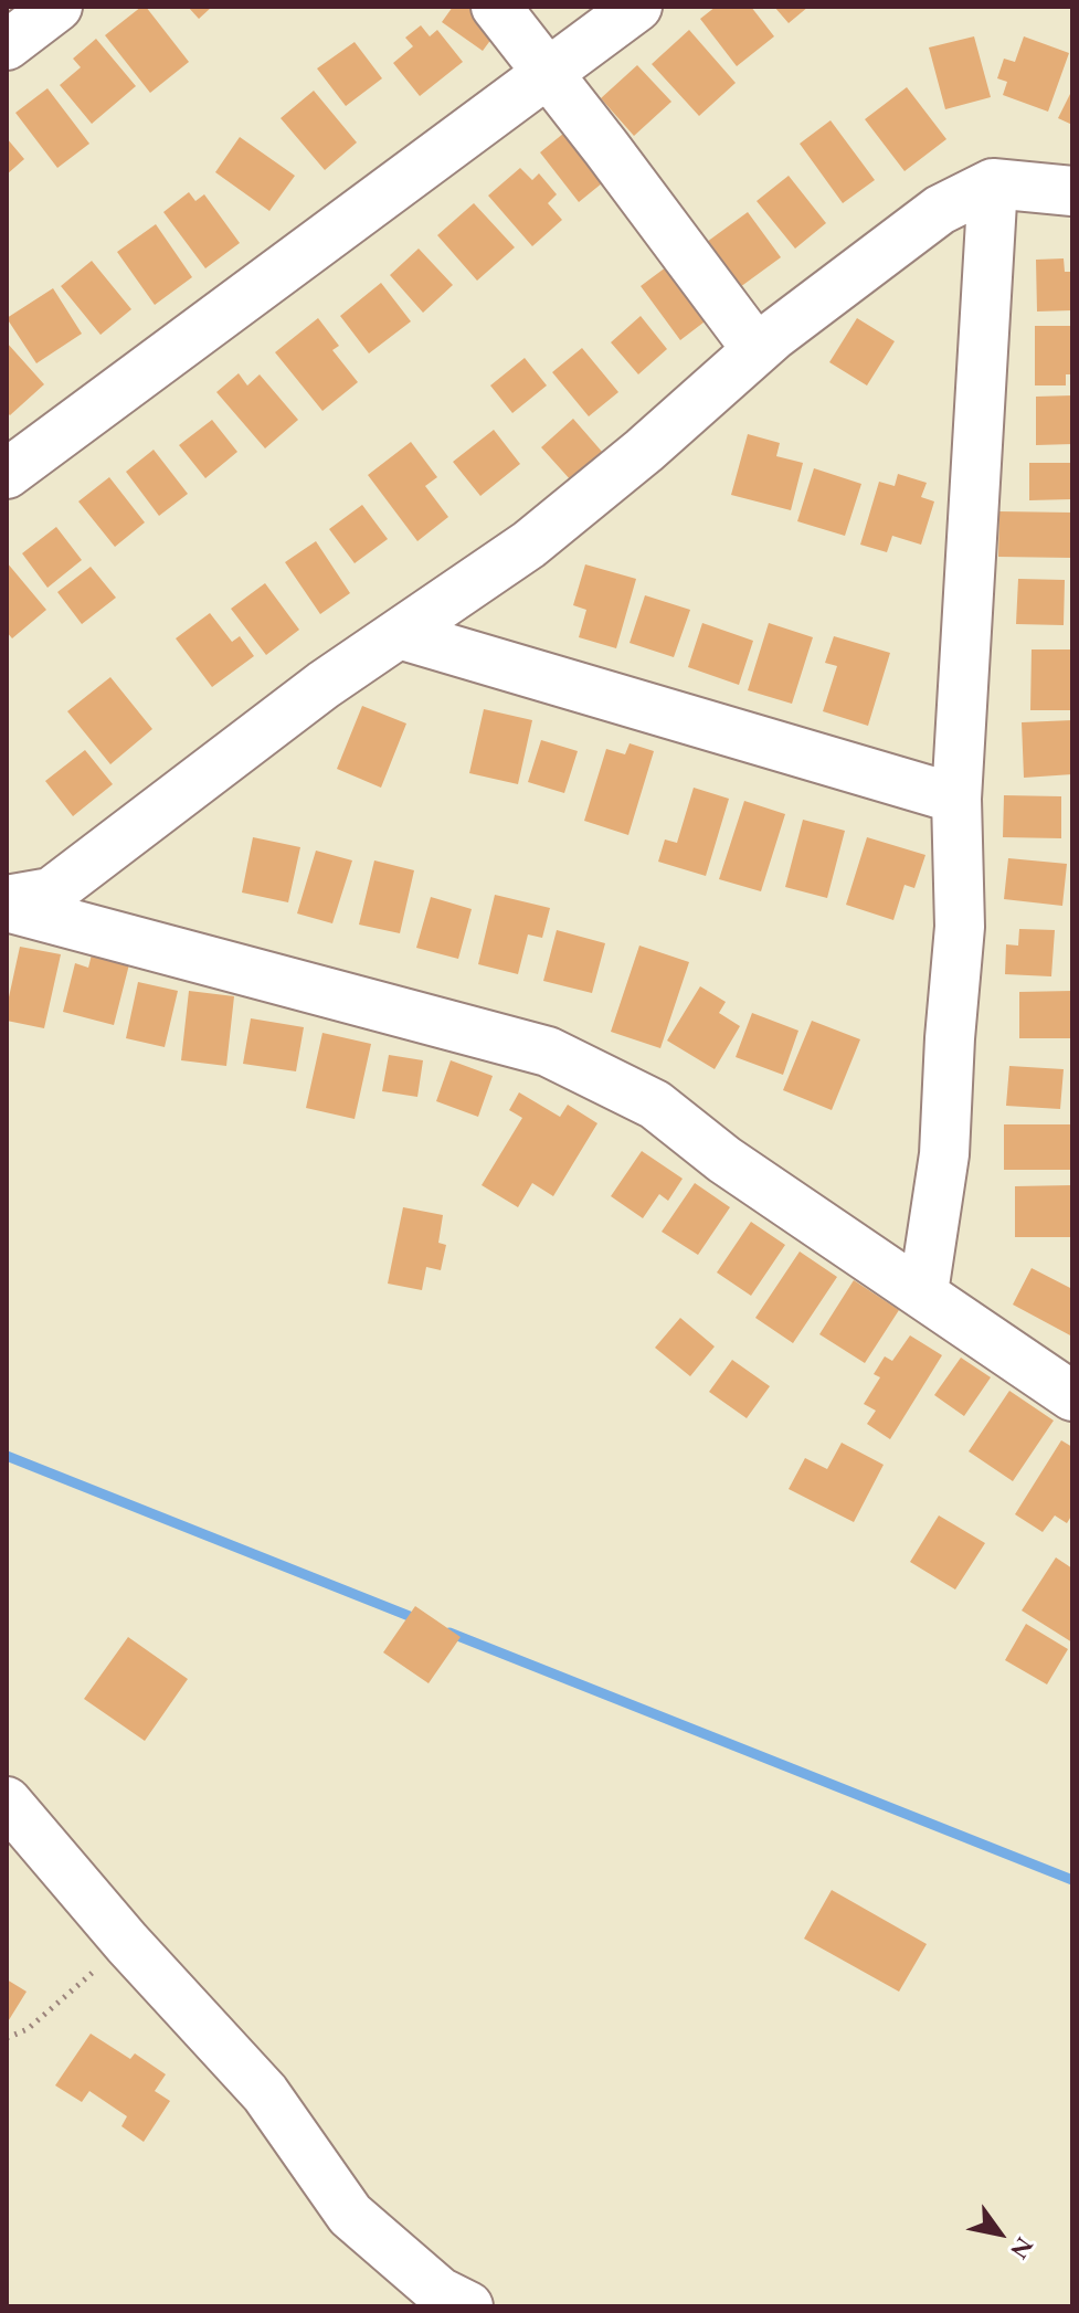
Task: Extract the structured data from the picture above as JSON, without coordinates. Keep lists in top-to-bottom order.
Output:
{
  "north": "bottom right"
}
